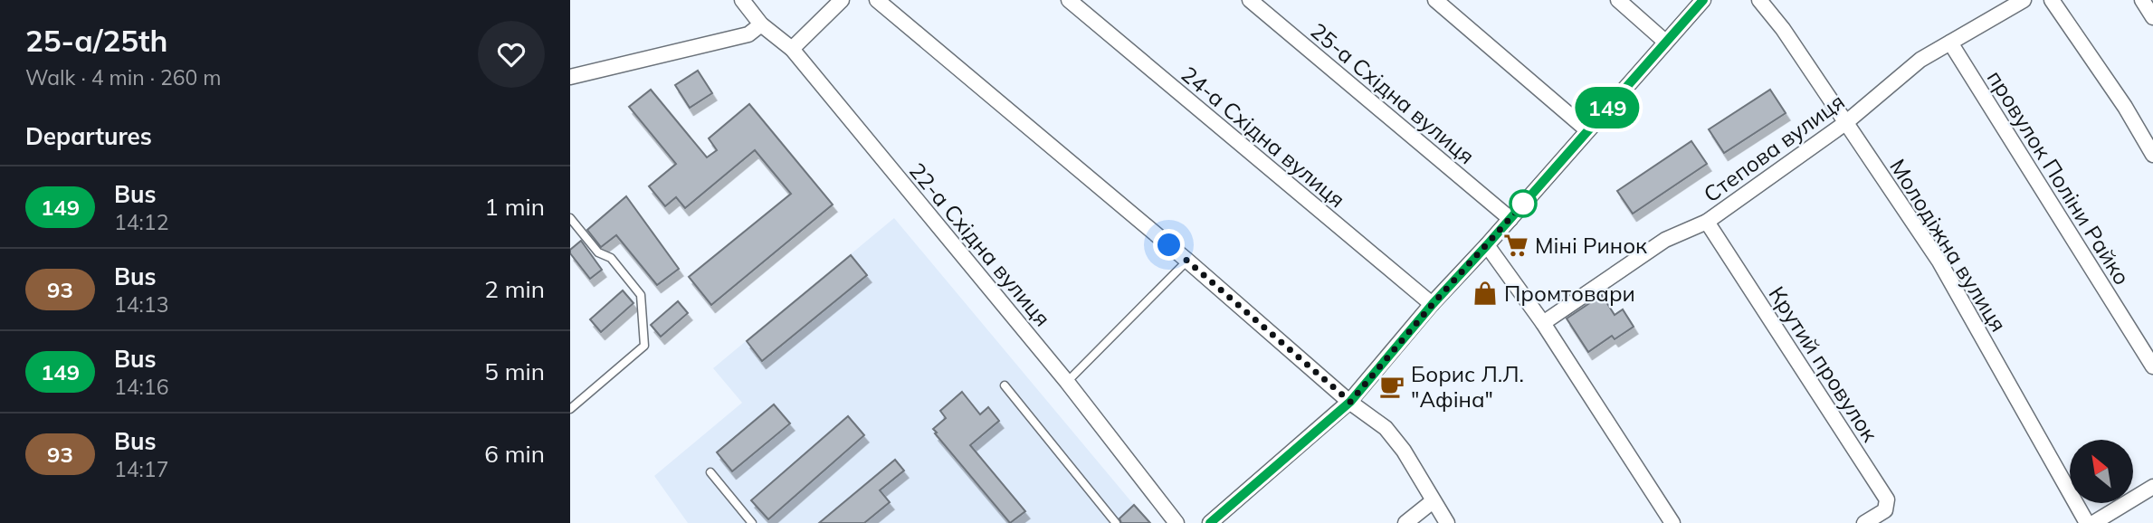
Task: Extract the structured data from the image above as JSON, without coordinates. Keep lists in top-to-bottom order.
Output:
{
  "streets": {
    "street": [
      "25-а Східна вулиця",
      "24-а Східна вулиця",
      "Степова вулиця",
      "провулок Поліни Райко",
      "22-а Східна вулиця",
      "Молодіжна вулиця",
      "Крутий провулок"
    ]
  },
  "crossings": [
    ["Степова вулиця", "провулок Поліни Райко"],
    ["Степова вулиця", "Молодіжна вулиця"],
    ["Степова вулиця", "Крутий провулок"]
  ],
  "places": {
    "supermarket": ["Міні Ринок"],
    "shop": ["Промтовари"],
    "cafe": ["Борис Л.Л. \"Афіна\""]
  },
  "lines": ["bus line 149"],
  "north": "top left",
  "page": {
    "heading": [
      ["25-а/25th", "Walk · 4 min · 260 m"],
      "Departures"
    ],
    "on_map": "149",
    "list": [
      {
        "mark": "149",
        "name": "Bus",
        "note": "14:12",
        "value": "1 min"
      },
      {
        "mark": "93",
        "name": "Bus",
        "note": "14:13",
        "value": "2 min"
      },
      {
        "mark": "149",
        "name": "Bus",
        "note": "14:16",
        "value": "5 min"
      },
      {
        "mark": "93",
        "name": "Bus",
        "note": "14:17",
        "value": "6 min"
      }
    ]
  }
}
